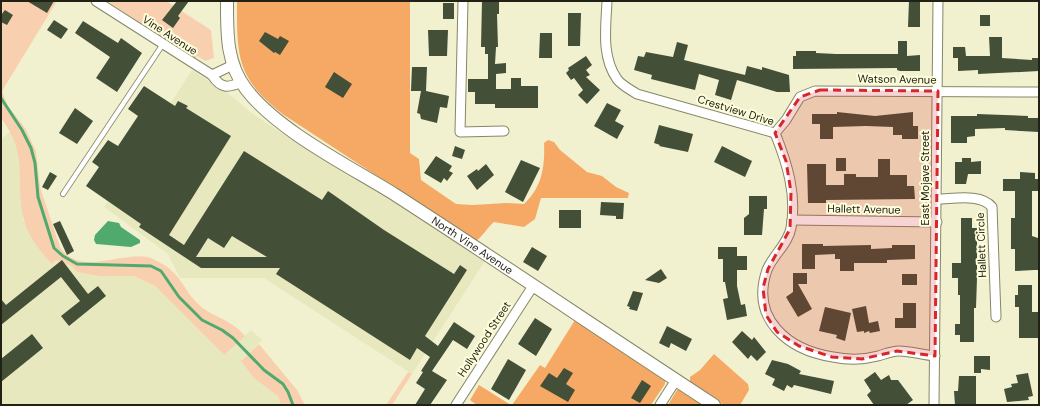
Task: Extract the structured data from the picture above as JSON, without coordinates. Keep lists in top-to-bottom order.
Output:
{
  "streets": {
    "street": [
      "Vine Avenue",
      "Watson Avenue",
      "Crestview Drive",
      "East Mojave Street",
      "Hallett Avenue",
      "Hallett Circle",
      "North Vine Avenue",
      "Hollywood Street"
    ]
  },
  "crossings": [
    ["Vine Avenue", "North Vine Avenue"],
    ["Watson Avenue", "Crestview Drive"],
    ["Watson Avenue", "East Mojave Street"],
    ["Crestview Drive", "East Mojave Street"],
    ["Crestview Drive", "Hallett Avenue"],
    ["East Mojave Street", "Hallett Avenue"],
    ["East Mojave Street", "Hallett Circle"],
    ["North Vine Avenue", "Hollywood Street"]
  ]
}
